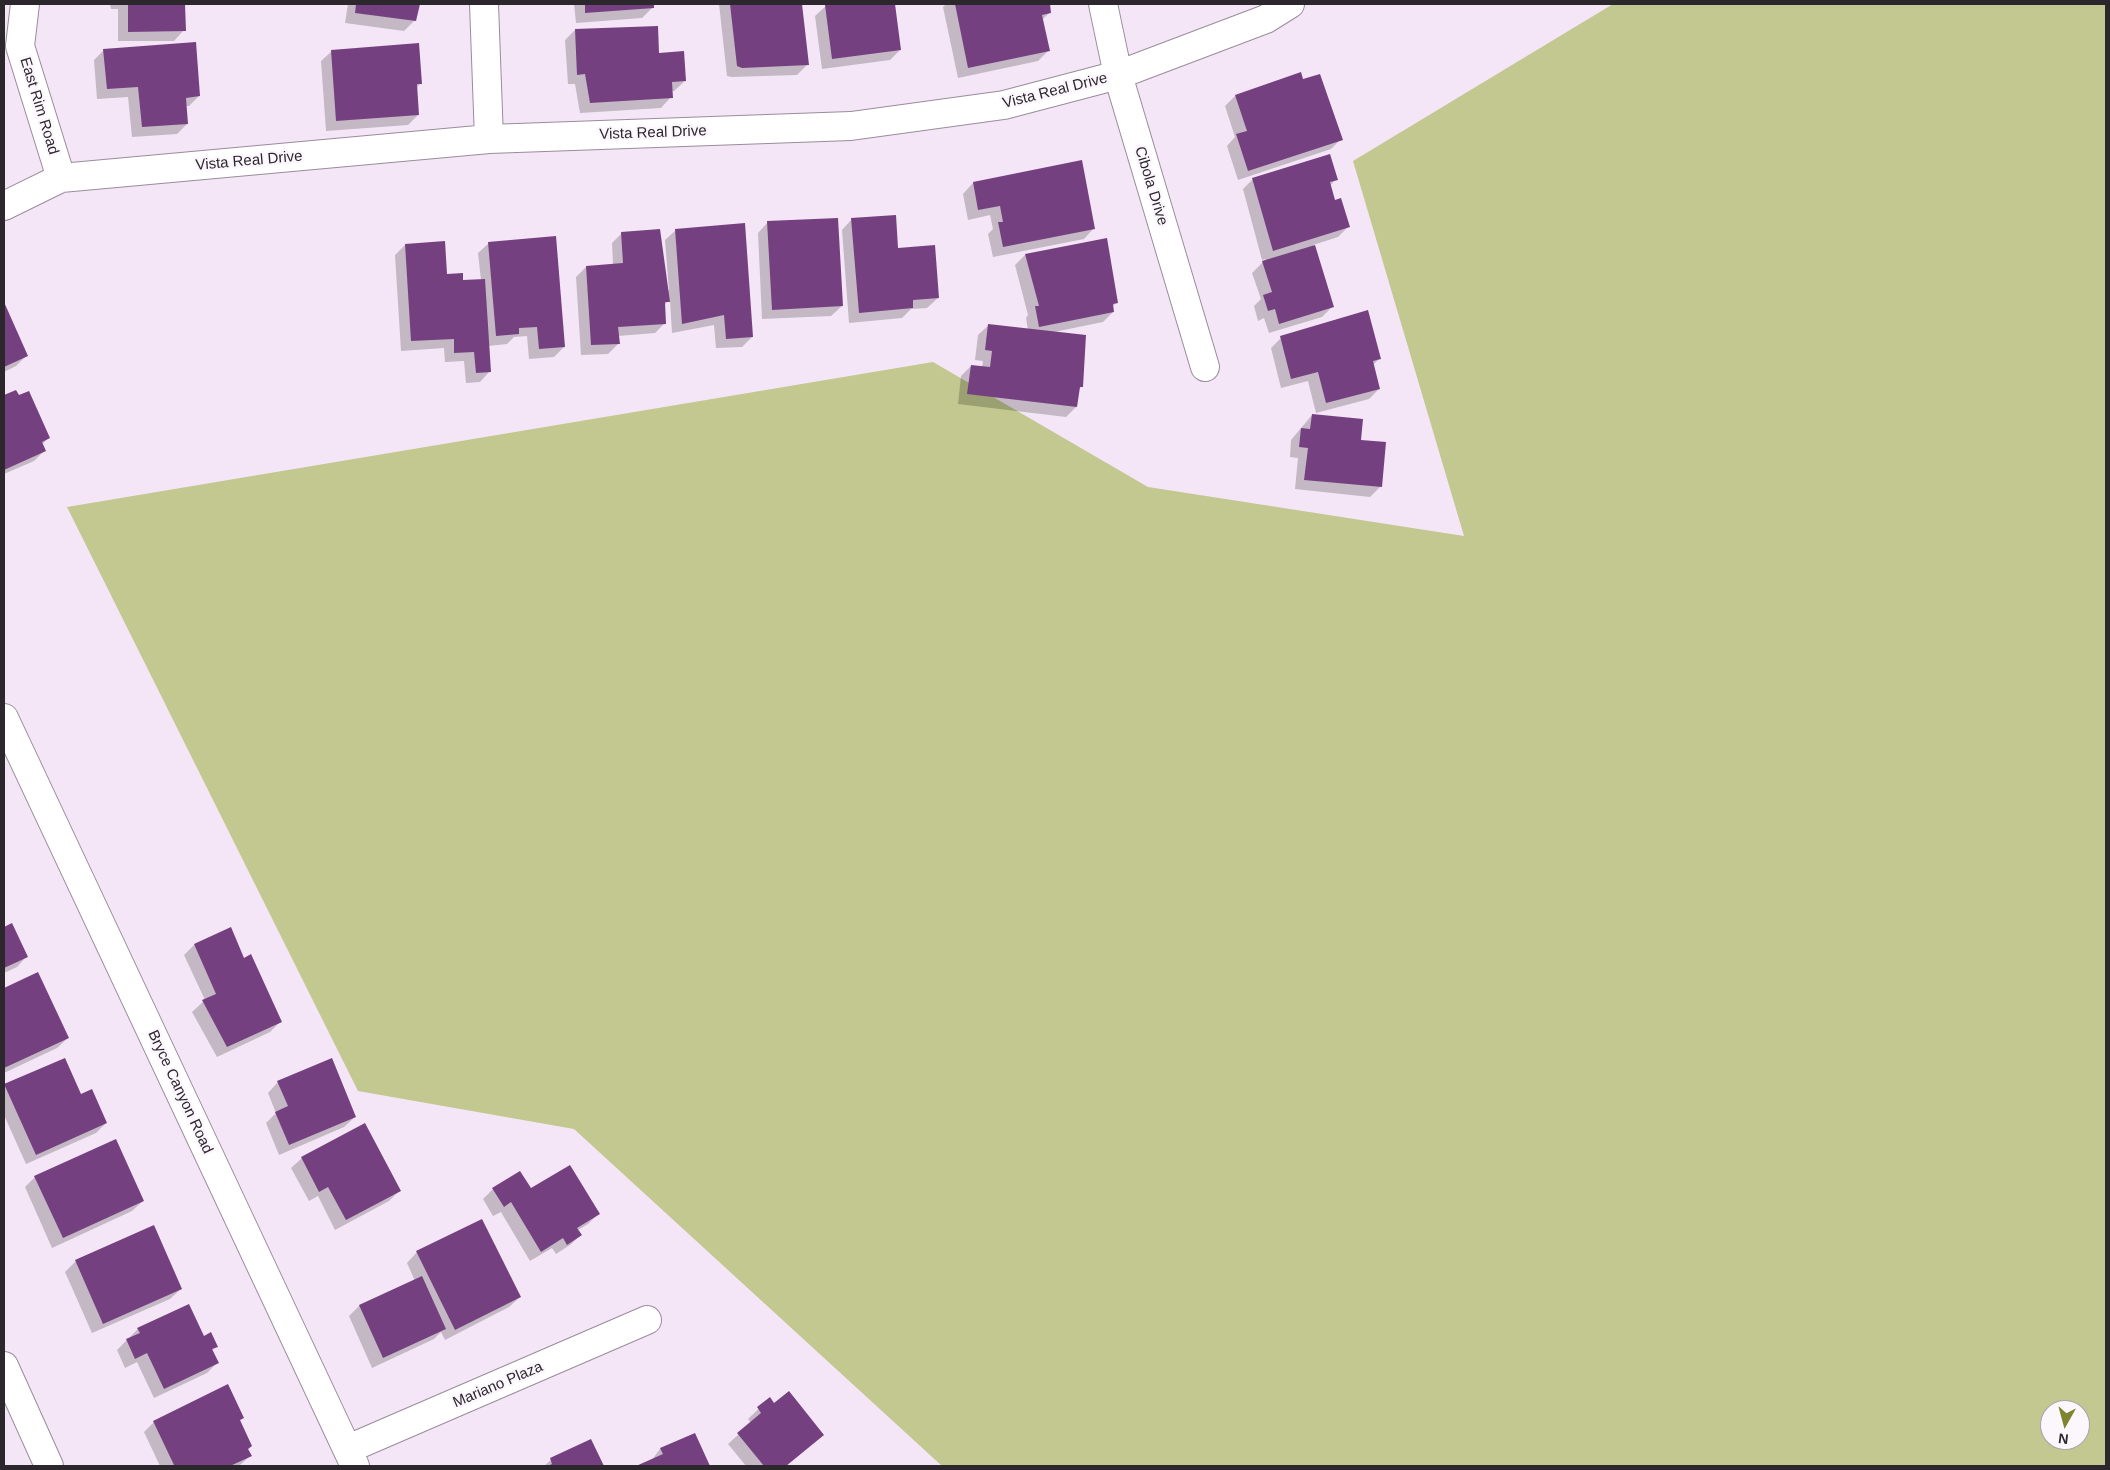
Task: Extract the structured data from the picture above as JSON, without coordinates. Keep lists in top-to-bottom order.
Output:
{
  "streets": {
    "street": [
      "Vista Real Drive",
      "East Rim Road",
      "Cibola Drive",
      "Bryce Canyon Road",
      "Mariano Plaza"
    ]
  },
  "crossings": [
    ["Vista Real Drive", "East Rim Road"],
    ["Vista Real Drive", "Cibola Drive"],
    ["Bryce Canyon Road", "Mariano Plaza"]
  ],
  "north": "bottom"
}
